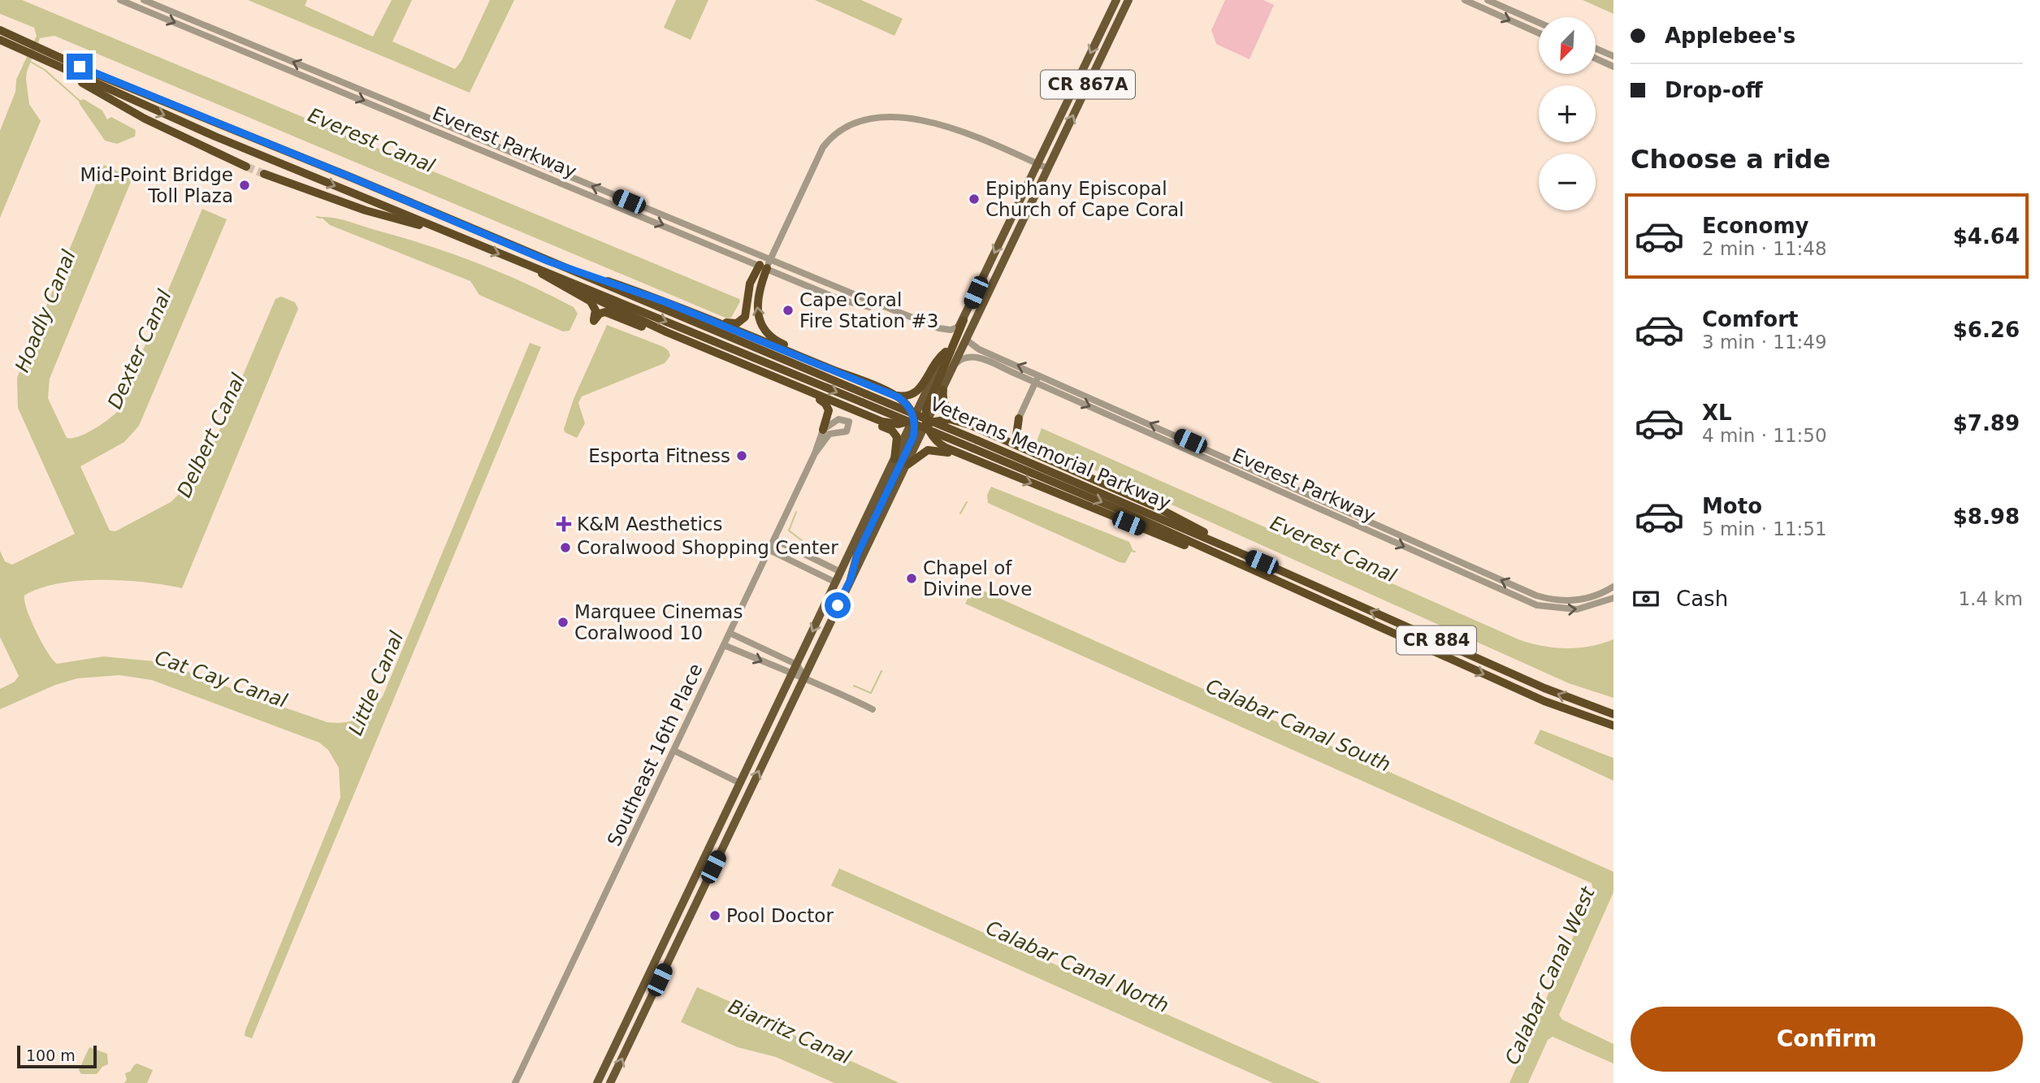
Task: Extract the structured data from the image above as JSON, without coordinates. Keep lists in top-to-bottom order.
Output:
{
  "streets": {
    "highway": ["Veterans Memorial Parkway", "CR 884"],
    "main road": ["CR 867A"],
    "street": ["Everest Parkway", "Southeast 16th Place"]
  },
  "crossings": [
    ["CR 867A", "Everest Parkway"]
  ],
  "water": [
    "Everest Canal",
    "Hoadly Canal",
    "Dexter Canal",
    "Delbert Canal",
    "Cat Cay Canal",
    "Little Canal",
    "Calabar Canal South",
    "Calabar Canal North",
    "Calabar Canal West",
    "Biarritz Canal"
  ],
  "places": {
    "other": [
      "Mid-Point Bridge Toll Plaza",
      "Epiphany Episcopal Church of Cape Coral",
      "Cape Coral Fire Station #3",
      "Esporta Fitness",
      "Coralwood Shopping Center",
      "Chapel of Divine Love",
      "Marquee Cinemas Coralwood 10",
      "Pool Doctor"
    ],
    "health": ["K&M Aesthetics"]
  },
  "scale_bar": "100 m",
  "north": "bottom left",
  "page": {
    "banner": ["Applebee's", "Drop-off"],
    "map_buttons": ["+", "−"],
    "heading": "Choose a ride",
    "list": [
      {
        "name": "Economy",
        "note": "2 min · 11:48",
        "value": "$4.64"
      },
      {
        "name": "Comfort",
        "note": "3 min · 11:49",
        "value": "$6.26"
      },
      {
        "name": "XL",
        "note": "4 min · 11:50",
        "value": "$7.89"
      },
      {
        "name": "Moto",
        "note": "5 min · 11:51",
        "value": "$8.98"
      }
    ],
    "pay": ["Cash", "1.4 km"],
    "buttons": "Confirm",
    "scale": "100 m"
  }
}
